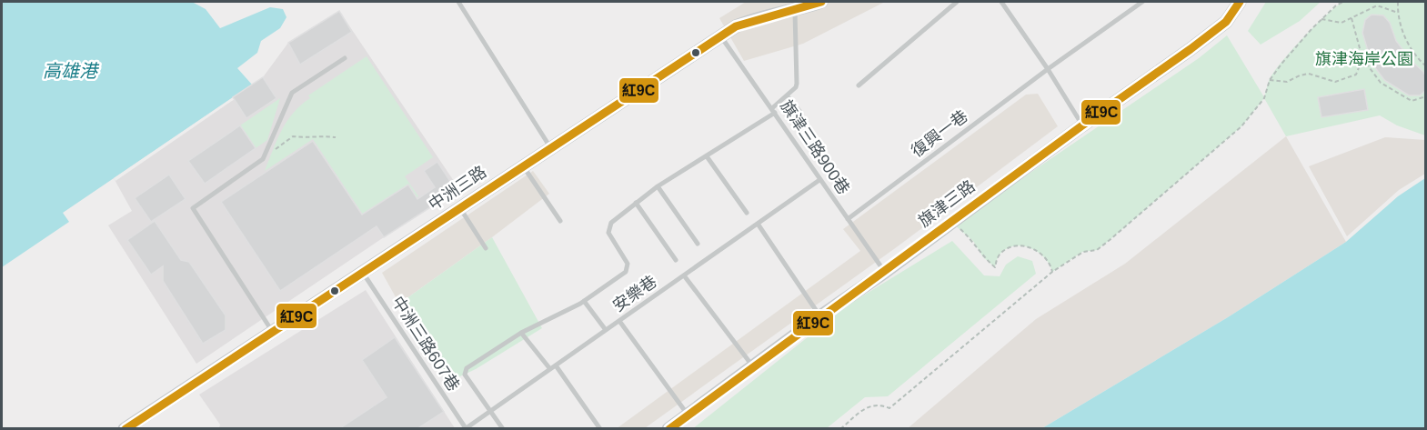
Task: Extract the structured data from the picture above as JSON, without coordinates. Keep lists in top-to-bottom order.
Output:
{
  "streets": {
    "street": ["中洲三路", "旗津三路"],
    "lane": [
      "復興一巷",
      "旗津三路900巷",
      "安樂巷",
      "中洲三路607巷"
    ]
  },
  "crossings": [
    ["復興一巷", "旗津三路900巷"],
    ["旗津三路900巷", "中洲三路"],
    ["旗津三路900巷", "旗津三路"],
    ["旗津三路900巷", "安樂巷"],
    ["中洲三路", "中洲三路607巷"],
    ["安樂巷", "中洲三路607巷"]
  ],
  "water": ["高雄港"],
  "parks": ["旗津海岸公園"],
  "lines": ["transit line 紅9C"]
}
